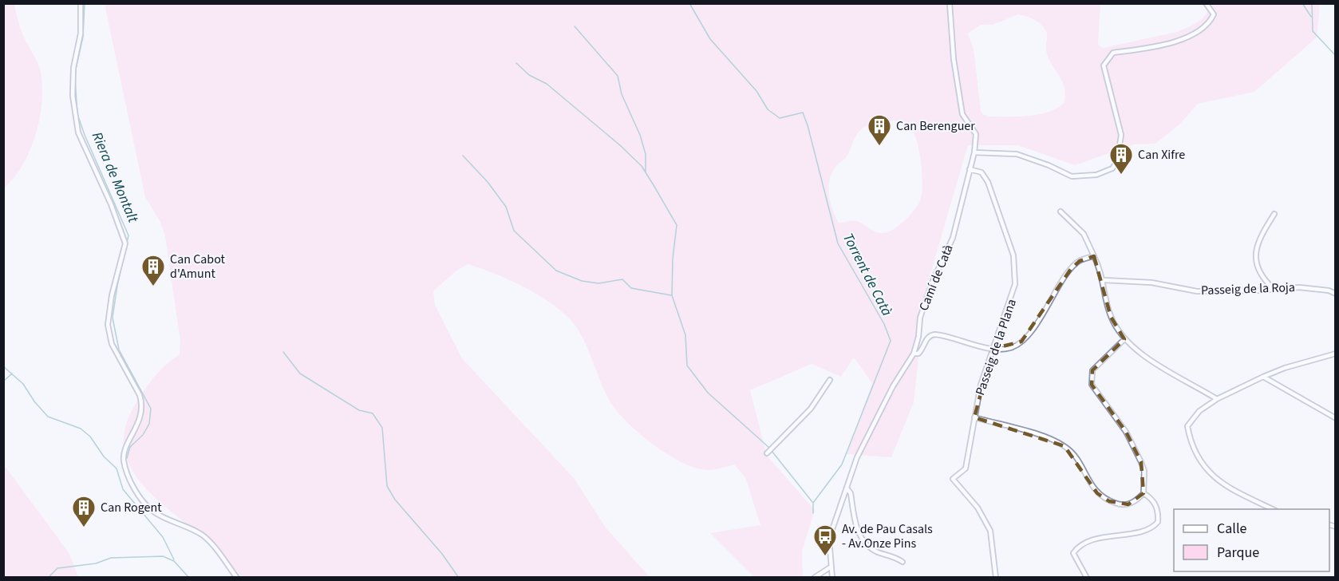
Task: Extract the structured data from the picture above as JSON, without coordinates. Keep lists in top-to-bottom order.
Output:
{
  "streets": {
    "street": ["Camí de Catà", "Passeig de la Roja", "Passeig de la Plana"]
  },
  "crossings": [
    ["Camí de Catà", "Passeig de la Plana"]
  ],
  "water": ["Riera de Montalt", "Torrent de Catà"],
  "places": {
    "building": [
      "Can Berenguer",
      "Can Xifre",
      "Can Cabot d'Amunt",
      "Can Rogent"
    ],
    "bus stop": ["Av. de Pau Casals - Av.Onze Pins"]
  },
  "legend": ["Calle", "Parque"]
}
